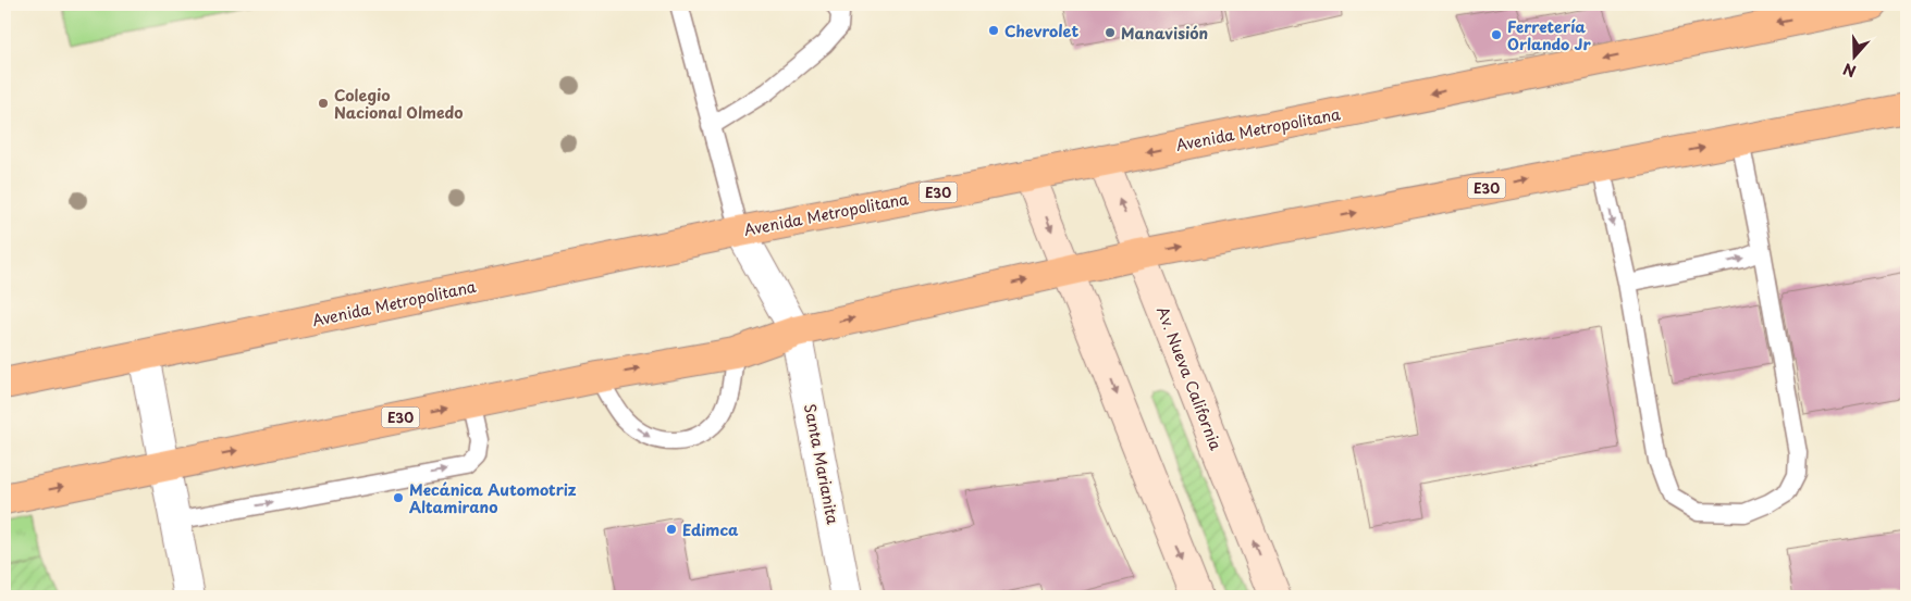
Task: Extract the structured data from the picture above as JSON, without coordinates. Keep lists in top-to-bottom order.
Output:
{
  "streets": {
    "highway": ["Avenida Metropolitana", "E30"],
    "street": ["Av. Nueva California", "Santa Marianita"]
  },
  "crossings": [
    ["Avenida Metropolitana", "Av. Nueva California"],
    ["Avenida Metropolitana", "Santa Marianita"],
    ["E30", "Av. Nueva California"],
    ["E30", "Santa Marianita"]
  ],
  "places": [
    "Chevrolet",
    "Manavisión",
    "Ferretería Orlando Jr",
    "Colegio Nacional Olmedo",
    "Mecánica Automotriz Altamirano",
    "Edimca"
  ],
  "north": "bottom"
}
